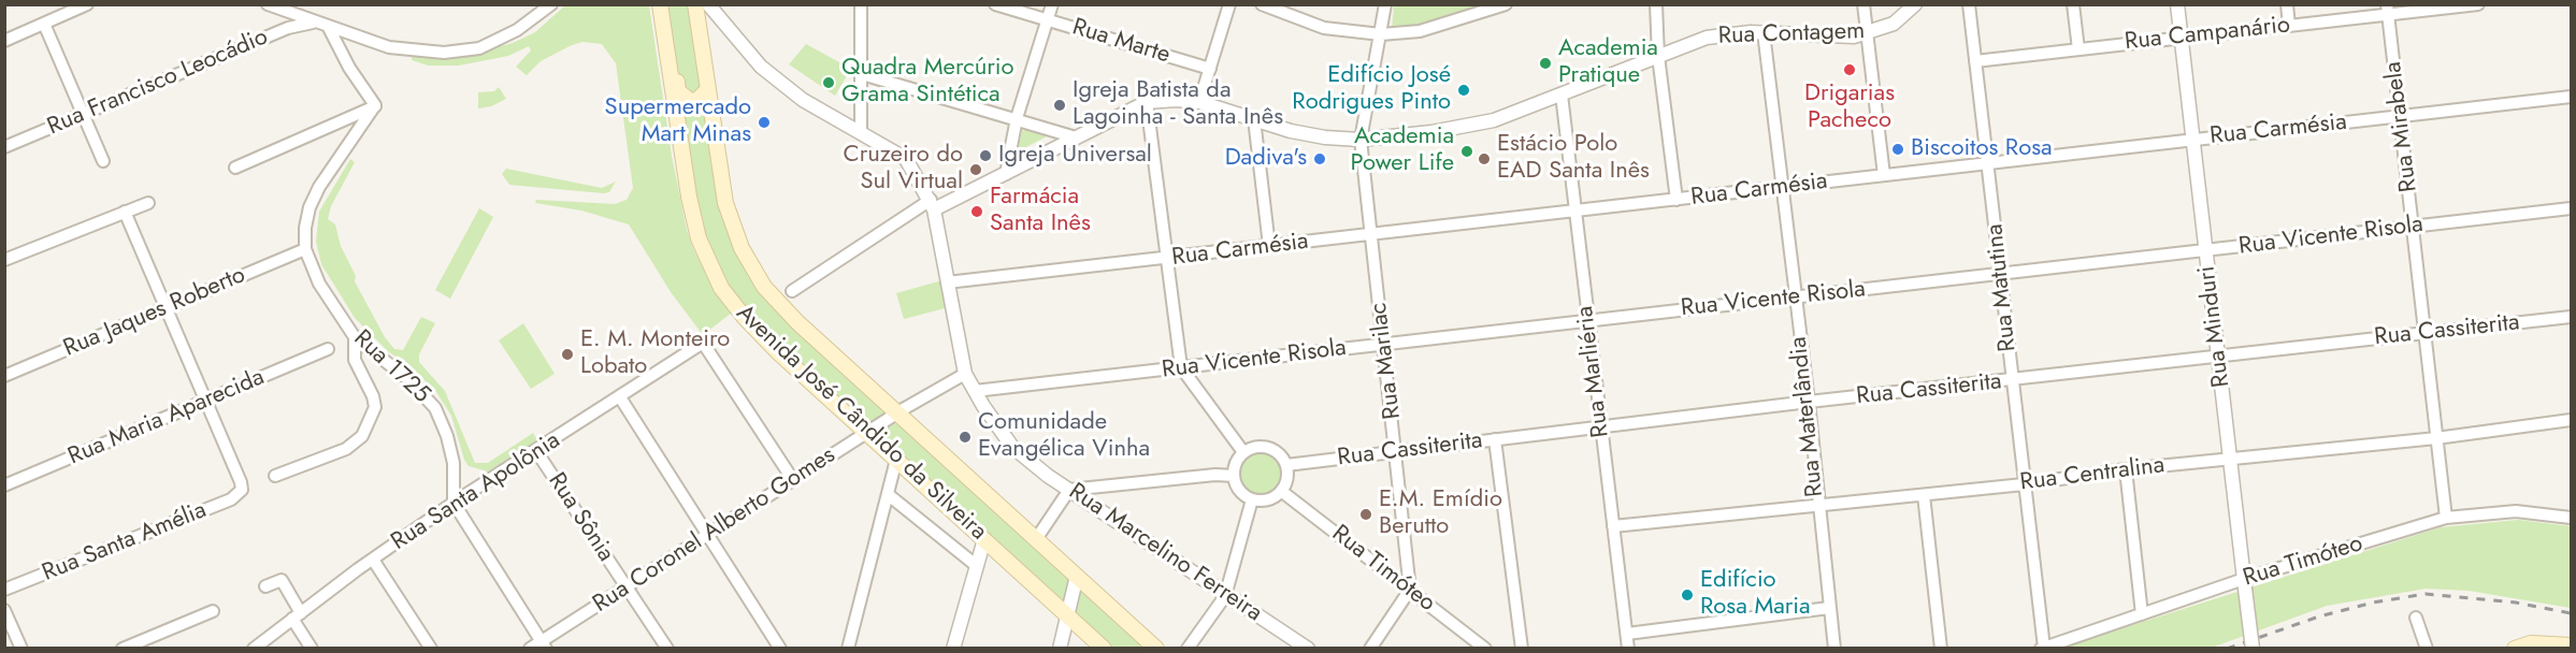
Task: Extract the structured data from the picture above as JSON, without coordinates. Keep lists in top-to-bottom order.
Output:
{
  "streets": {
    "main road": ["Avenida José Cândido da Silveira"],
    "street": [
      "Rua Contagem",
      "Rua Campanário",
      "Rua Marte",
      "Rua Francisco Leocádio",
      "Rua Mirabela",
      "Rua Carmésia",
      "Rua Vicente Risola",
      "Rua Matutina",
      "Rua Jaques Roberto",
      "Rua Minduri",
      "Rua Cassiterita",
      "Rua Marilac",
      "Rua 1725",
      "Rua Marliéria",
      "Rua Materlândia",
      "Rua Maria Aparecida",
      "Rua Centralina",
      "Rua Santa Apolônia",
      "Rua Sônia",
      "Rua Coronel Alberto Gomes",
      "Rua Santa Amélia",
      "Rua Marcelino Ferreira",
      "Rua Timóteo"
    ]
  },
  "crossings": [
    ["Rua Contagem", "Rua Marilac"],
    ["Rua Contagem", "Rua Marliéria"],
    ["Rua Contagem", "Rua Materlândia"],
    ["Rua Contagem", "Rua Marcelino Ferreira"],
    ["Rua Campanário", "Rua Mirabela"],
    ["Rua Campanário", "Rua Matutina"],
    ["Rua Campanário", "Rua Minduri"],
    ["Rua Mirabela", "Rua Carmésia"],
    ["Rua Mirabela", "Rua Vicente Risola"],
    ["Rua Mirabela", "Rua Cassiterita"],
    ["Rua Mirabela", "Rua Centralina"],
    ["Rua Mirabela", "Rua Timóteo"],
    ["Rua Carmésia", "Rua Matutina"],
    ["Rua Carmésia", "Rua Minduri"],
    ["Rua Carmésia", "Rua Marilac"],
    ["Rua Carmésia", "Rua Marliéria"],
    ["Rua Carmésia", "Rua Materlândia"],
    ["Rua Carmésia", "Rua Marcelino Ferreira"],
    ["Rua Vicente Risola", "Rua Matutina"],
    ["Rua Vicente Risola", "Rua Minduri"],
    ["Rua Vicente Risola", "Rua Marilac"],
    ["Rua Vicente Risola", "Rua Marliéria"],
    ["Rua Vicente Risola", "Rua Materlândia"],
    ["Rua Vicente Risola", "Rua Marcelino Ferreira"],
    ["Rua Matutina", "Rua Cassiterita"],
    ["Rua Matutina", "Rua Centralina"],
    ["Rua Matutina", "Rua Timóteo"],
    ["Rua Jaques Roberto", "Rua 1725"],
    ["Rua Minduri", "Rua Cassiterita"],
    ["Rua Minduri", "Rua Centralina"],
    ["Rua Minduri", "Rua Timóteo"],
    ["Rua Cassiterita", "Rua Marilac"],
    ["Rua Cassiterita", "Rua Marliéria"],
    ["Rua Cassiterita", "Rua Materlândia"],
    ["Rua Cassiterita", "Rua Timóteo"],
    ["Rua Marilac", "Rua Timóteo"],
    ["Rua 1725", "Rua Santa Apolônia"],
    ["Rua Marliéria", "Rua Centralina"],
    ["Rua Materlândia", "Rua Centralina"],
    ["Rua Maria Aparecida", "Rua Santa Amélia"],
    ["Avenida José Cândido da Silveira", "Rua Coronel Alberto Gomes"],
    ["Rua Santa Apolônia", "Rua Sônia"],
    ["Rua Santa Apolônia", "Rua Coronel Alberto Gomes"],
    ["Rua Sônia", "Rua Coronel Alberto Gomes"],
    ["Rua Coronel Alberto Gomes", "Rua Marcelino Ferreira"]
  ],
  "places": [
    "Academia Pratique",
    "Drigarias Pacheco",
    "Quadra Mercúrio Grama Sintética",
    "Edifício José Rodrigues Pinto",
    "Igreja Batista da Lagoinha - Santa Inês",
    "Supermercado Mart Minas",
    "Biscoitos Rosa",
    "Academia Power Life",
    "Igreja Universal",
    "Dadiva's",
    "Estácio Polo EAD Santa Inês",
    "Cruzeiro do Sul Virtual",
    "Farmácia Santa Inês",
    "E. M. Monteiro Lobato",
    "Comunidade Evangélica Vinha",
    "E.M. Emídio Berutto",
    "Edifício Rosa Maria"
  ]
}
